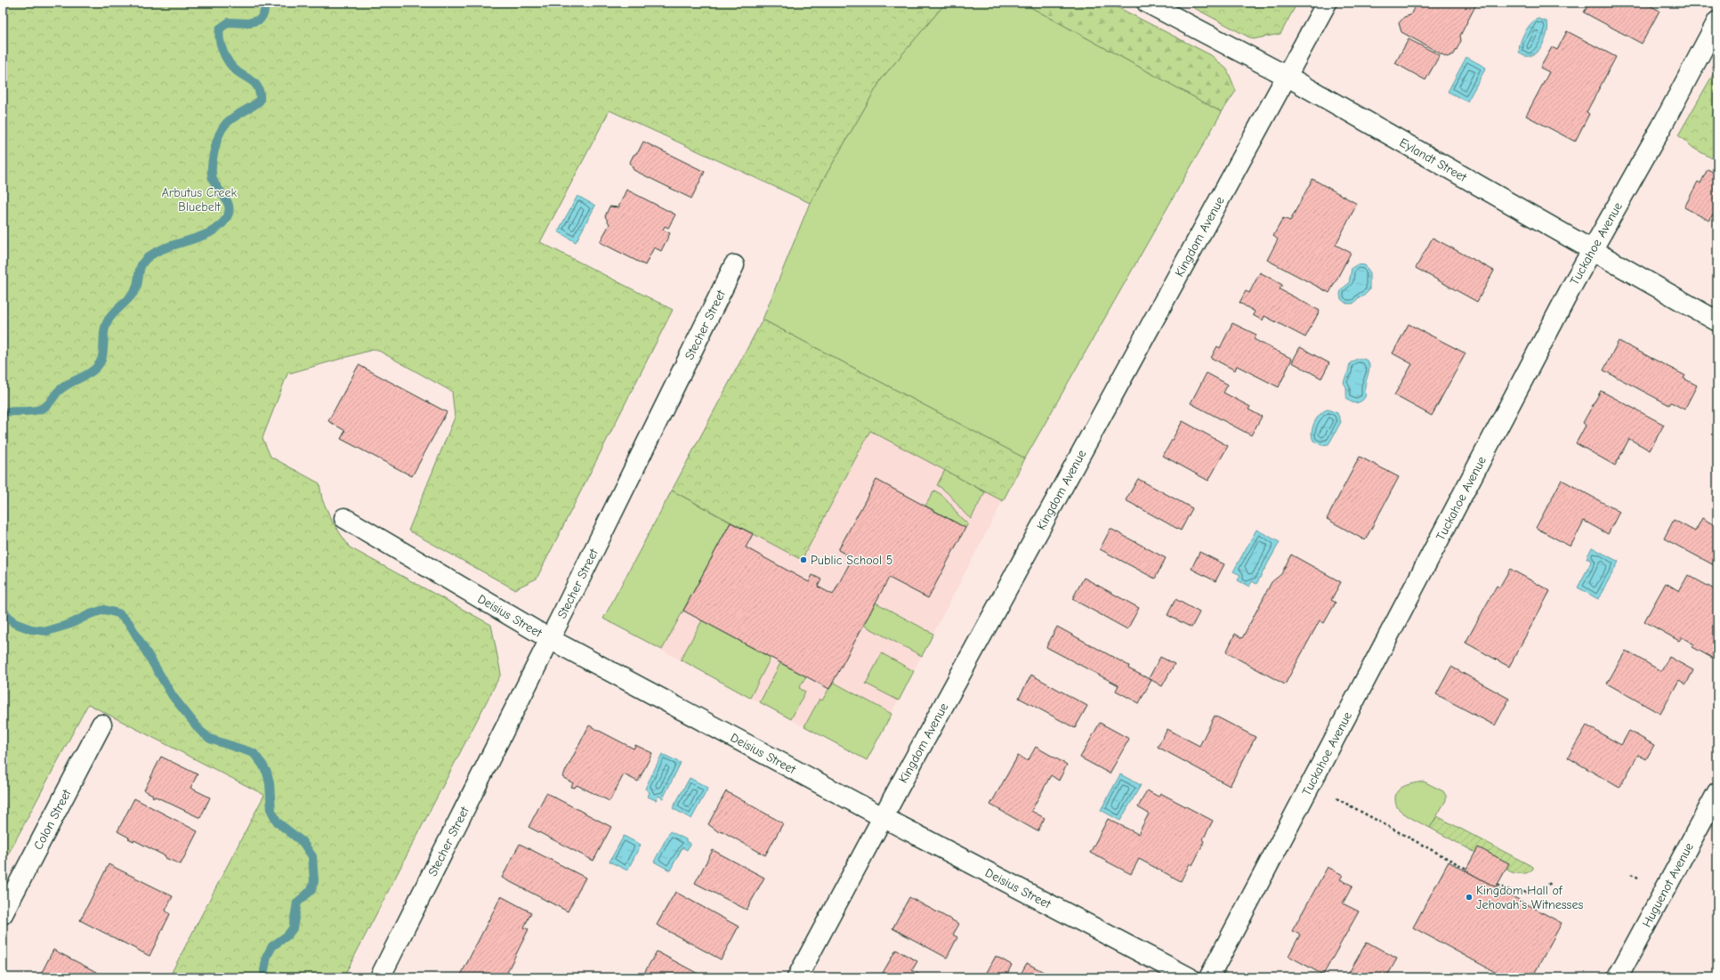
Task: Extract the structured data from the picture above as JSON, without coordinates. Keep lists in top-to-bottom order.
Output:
{
  "streets": {
    "street": [
      "Eylandt Street",
      "Kingdom Avenue",
      "Tuckahoe Avenue",
      "Stecher Street",
      "Deisius Street",
      "Colon Street",
      "Huguenot Avenue"
    ]
  },
  "crossings": [
    ["Eylandt Street", "Kingdom Avenue"],
    ["Eylandt Street", "Tuckahoe Avenue"],
    ["Kingdom Avenue", "Deisius Street"],
    ["Stecher Street", "Deisius Street"]
  ],
  "parks": ["Arbutus Creek Bluebelt"],
  "places": ["Public School 5", "Kingdom Hall of Jehovah's Witnesses"]
}
